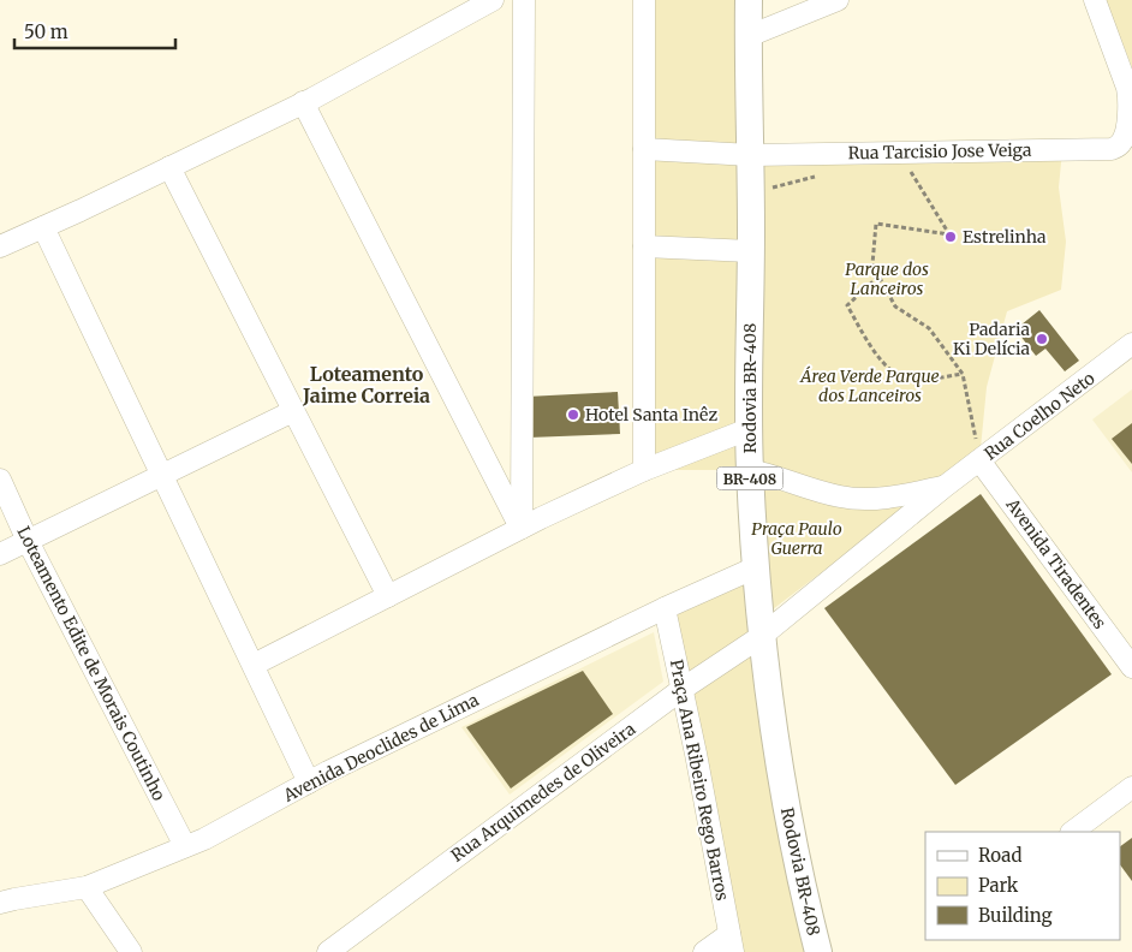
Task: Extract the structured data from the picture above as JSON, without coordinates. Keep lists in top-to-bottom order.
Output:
{
  "streets": {
    "main road": ["Rodovia BR-408", "BR-408"],
    "street": [
      "Rua Tarcisio Jose Veiga",
      "Rua Coelho Neto",
      "Avenida Tiradentes",
      "Loteamento Edite de Morais Coutinho",
      "Avenida Deoclides de Lima",
      "Praça Ana Ribeiro Rego Barros",
      "Rua Arquimedes de Oliveira"
    ]
  },
  "crossings": [
    ["Rua Tarcisio Jose Veiga", "Rodovia BR-408"],
    ["Rodovia BR-408", "Rua Coelho Neto"],
    ["Rodovia BR-408", "Avenida Deoclides de Lima"],
    ["Rodovia BR-408", "Rua Arquimedes de Oliveira"],
    ["Rua Coelho Neto", "Avenida Tiradentes"],
    ["Rua Coelho Neto", "Rua Arquimedes de Oliveira"],
    ["Loteamento Edite de Morais Coutinho", "Avenida Deoclides de Lima"],
    ["Avenida Deoclides de Lima", "Praça Ana Ribeiro Rego Barros"],
    ["Praça Ana Ribeiro Rego Barros", "Rua Arquimedes de Oliveira"]
  ],
  "districts": ["Loteamento Jaime Correia"],
  "parks": ["Parque dos Lanceiros", "Área Verde Parque dos Lanceiros", "Praça Paulo Guerra"],
  "places": ["Estrelinha", "Padaria Ki Delícia", "Hotel Santa Inêz"],
  "legend": ["Road", "Park", "Building"],
  "scale_bar": "50 m"
}
